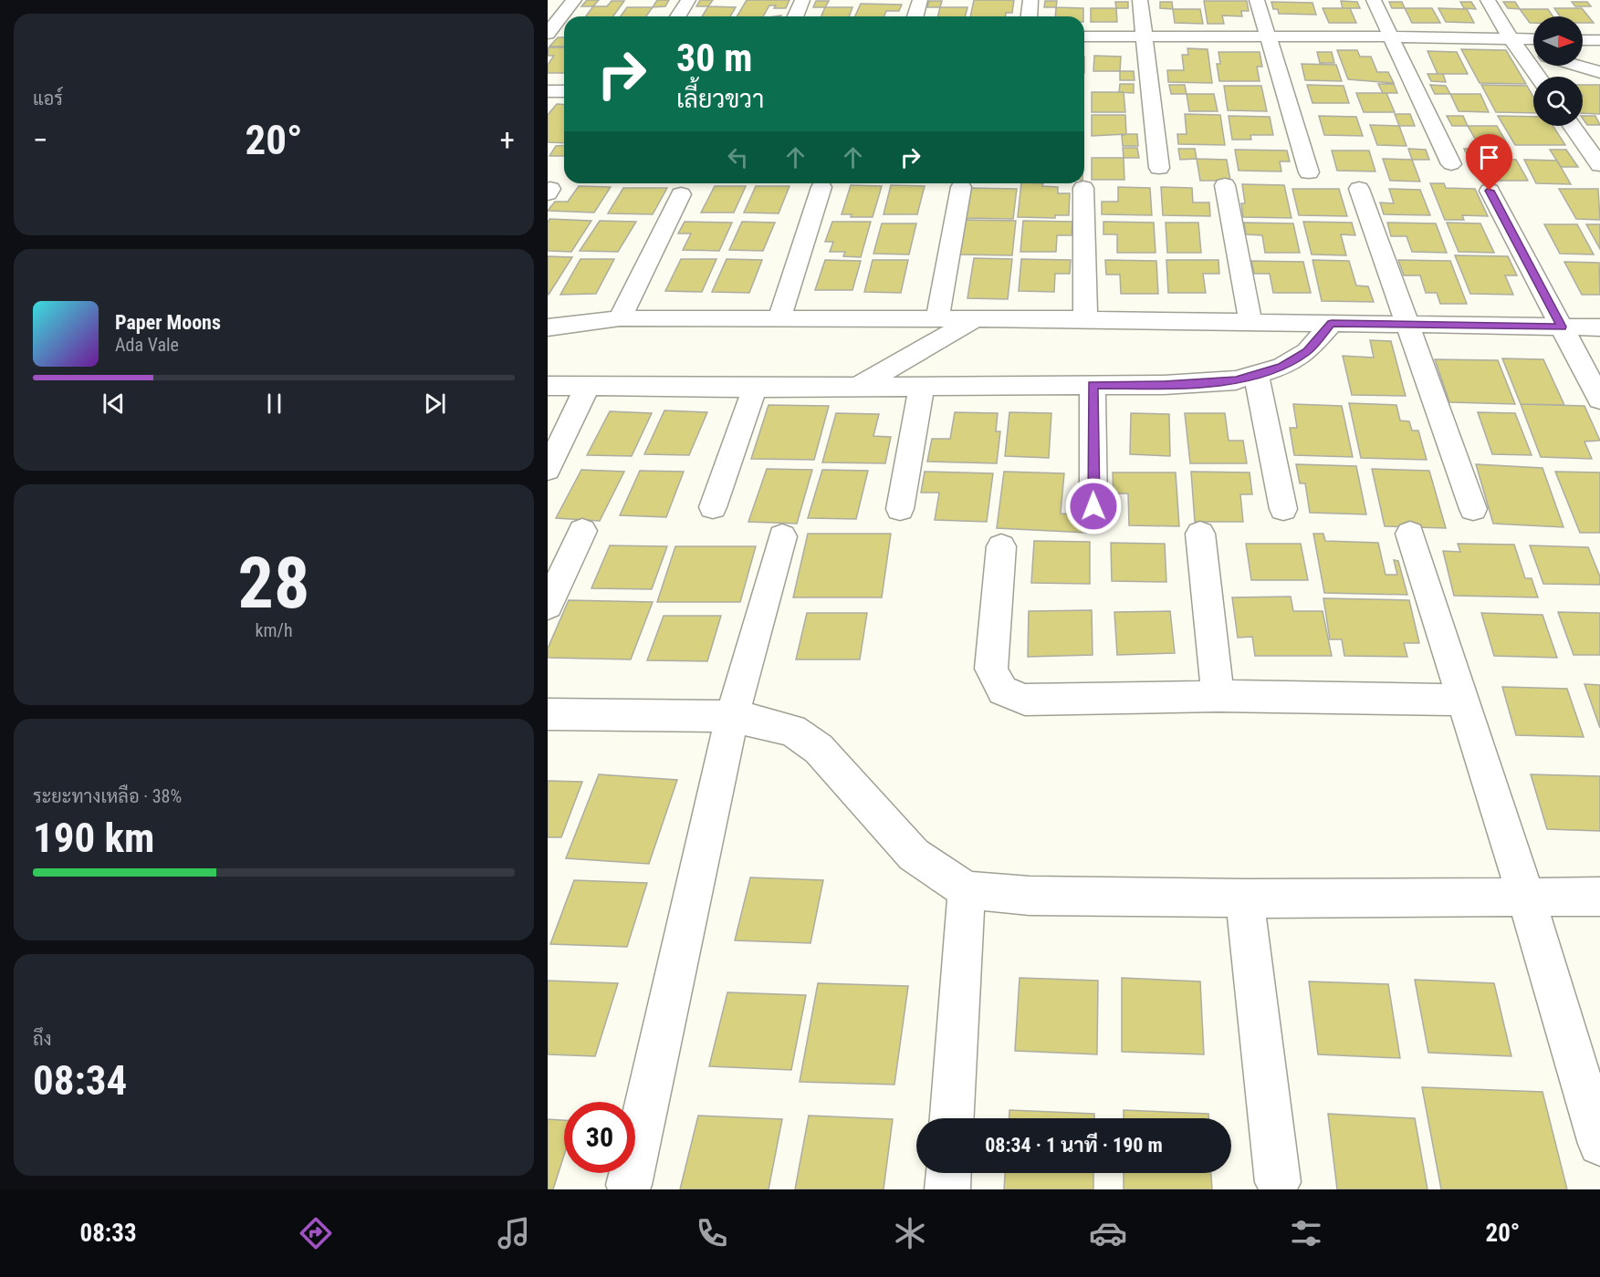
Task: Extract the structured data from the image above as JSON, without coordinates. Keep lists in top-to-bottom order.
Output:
{
  "north": "right",
  "page": {
    "tile": [
      "แอร์",
      ["28", "km/h"],
      ["ระยะทางเหลือ · 38%", "190 km"],
      ["ถึง", "08:34"]
    ],
    "turn": ["30 m", "เลี้ยวขวา"],
    "heat": ["−", "20°", "+"],
    "song": ["Paper Moons", "Ada Vale"],
    "limit": "30",
    "trip": "08:34 · 1 นาที · 190 m",
    "tabs": ["08:33", "20°"]
  }
}
